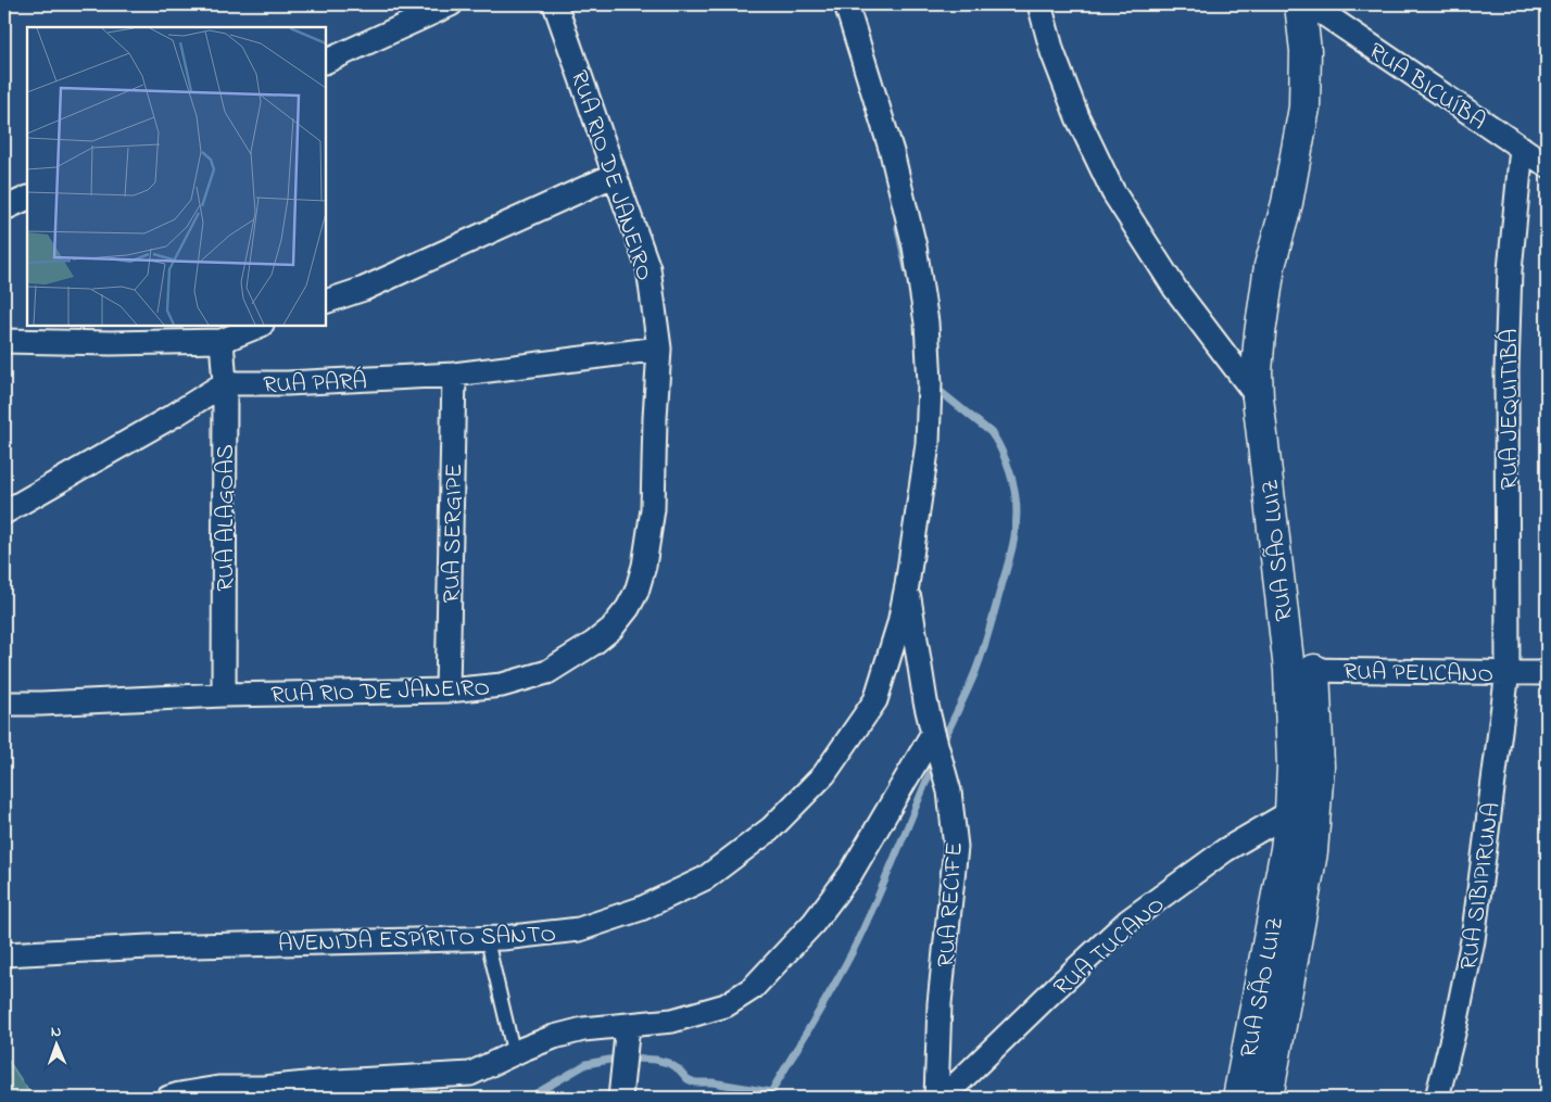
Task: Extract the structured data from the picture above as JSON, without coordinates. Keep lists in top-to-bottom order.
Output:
{
  "streets": {
    "street": [
      "RUA BICUÍBA",
      "RUA RIO DE JANEIRO",
      "RUA PARÁ",
      "RUA JEQUITIBÁ",
      "RUA ALAGOAS",
      "RUA SERGIPE",
      "RUA SÃO LUIZ",
      "RUA PELICANO",
      "RUA SIBIPIRUNA",
      "RUA RECIFE",
      "AVENIDA ESPÍRITO SANTO",
      "RUA TUCANO"
    ]
  },
  "crossings": [
    ["RUA BICUÍBA", "RUA JEQUITIBÁ"],
    ["RUA RIO DE JANEIRO", "RUA PARÁ"],
    ["RUA RIO DE JANEIRO", "RUA ALAGOAS"],
    ["RUA RIO DE JANEIRO", "RUA SERGIPE"],
    ["RUA PARÁ", "RUA ALAGOAS"],
    ["RUA PARÁ", "RUA SERGIPE"],
    ["RUA JEQUITIBÁ", "RUA PELICANO"],
    ["RUA JEQUITIBÁ", "RUA SIBIPIRUNA"],
    ["RUA SÃO LUIZ", "RUA PELICANO"],
    ["RUA SÃO LUIZ", "RUA TUCANO"],
    ["RUA PELICANO", "RUA SIBIPIRUNA"],
    ["RUA RECIFE", "AVENIDA ESPÍRITO SANTO"]
  ],
  "north": "top"
}
